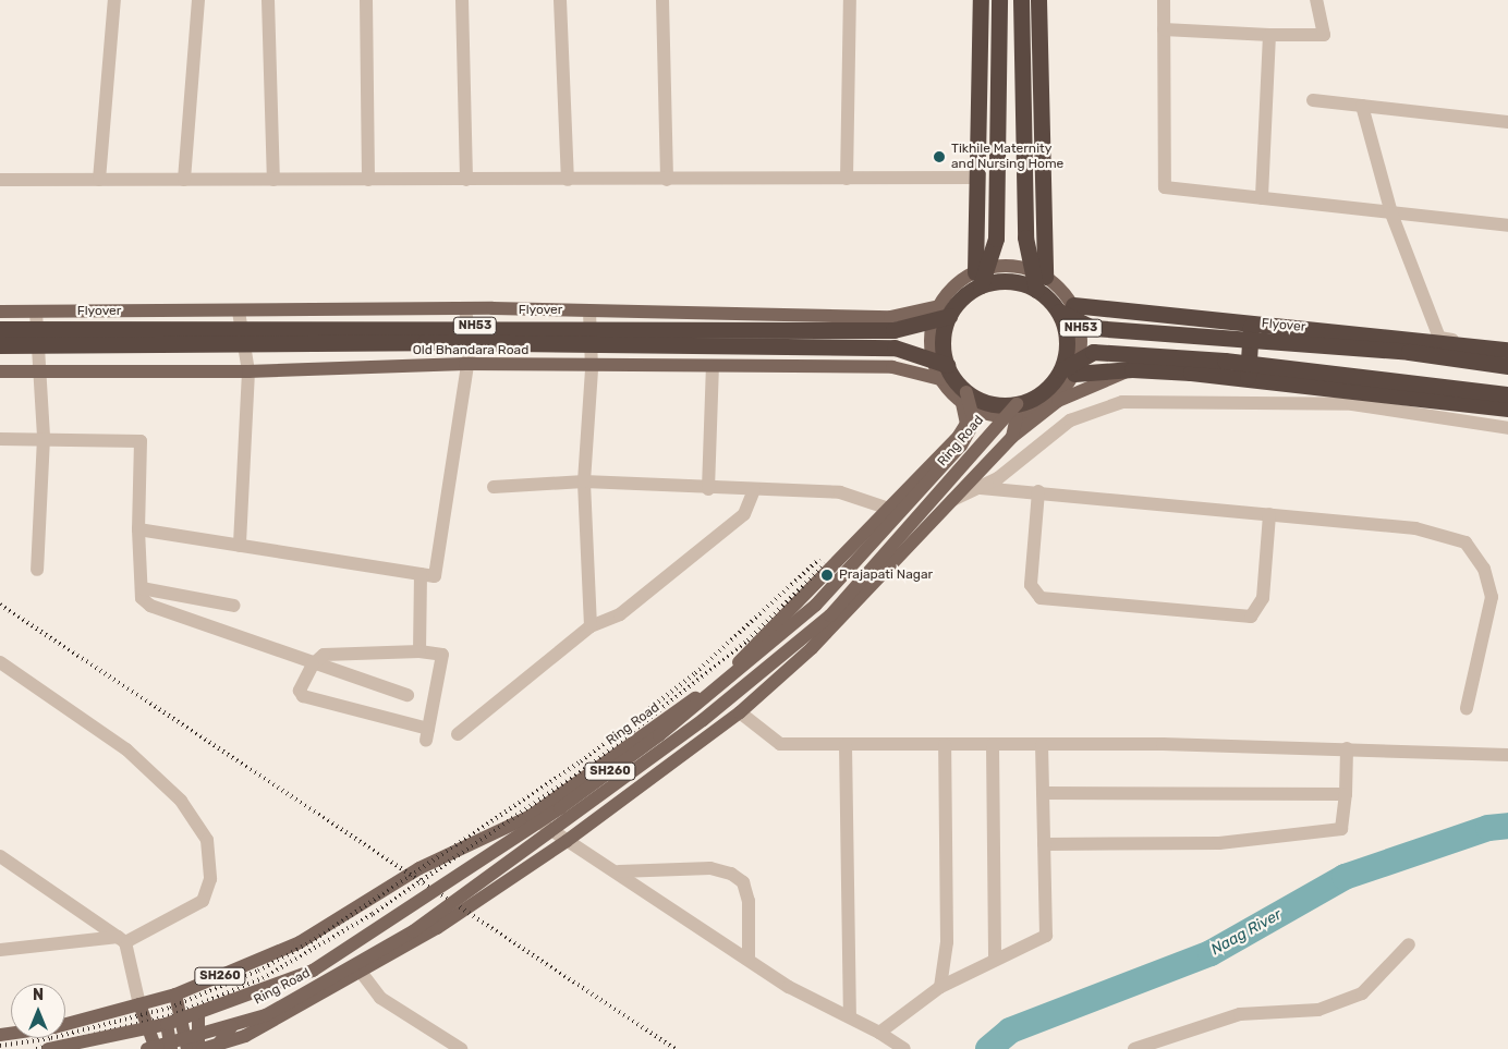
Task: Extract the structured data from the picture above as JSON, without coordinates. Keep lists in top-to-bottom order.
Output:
{
  "streets": {
    "highway": ["Flyover", "NH53"],
    "main road": ["Old Bhandara Road", "Ring Road", "SH260"]
  },
  "crossings": [
    ["Flyover", "NH53"],
    ["Flyover", "Old Bhandara Road"],
    ["Flyover", "Ring Road"],
    ["NH53", "Old Bhandara Road"],
    ["NH53", "Ring Road"],
    ["Old Bhandara Road", "Ring Road"]
  ],
  "water": ["Naag River"],
  "places": ["Tikhile Maternity and Nursing Home", "Prajapati Nagar"],
  "north": "top"
}
